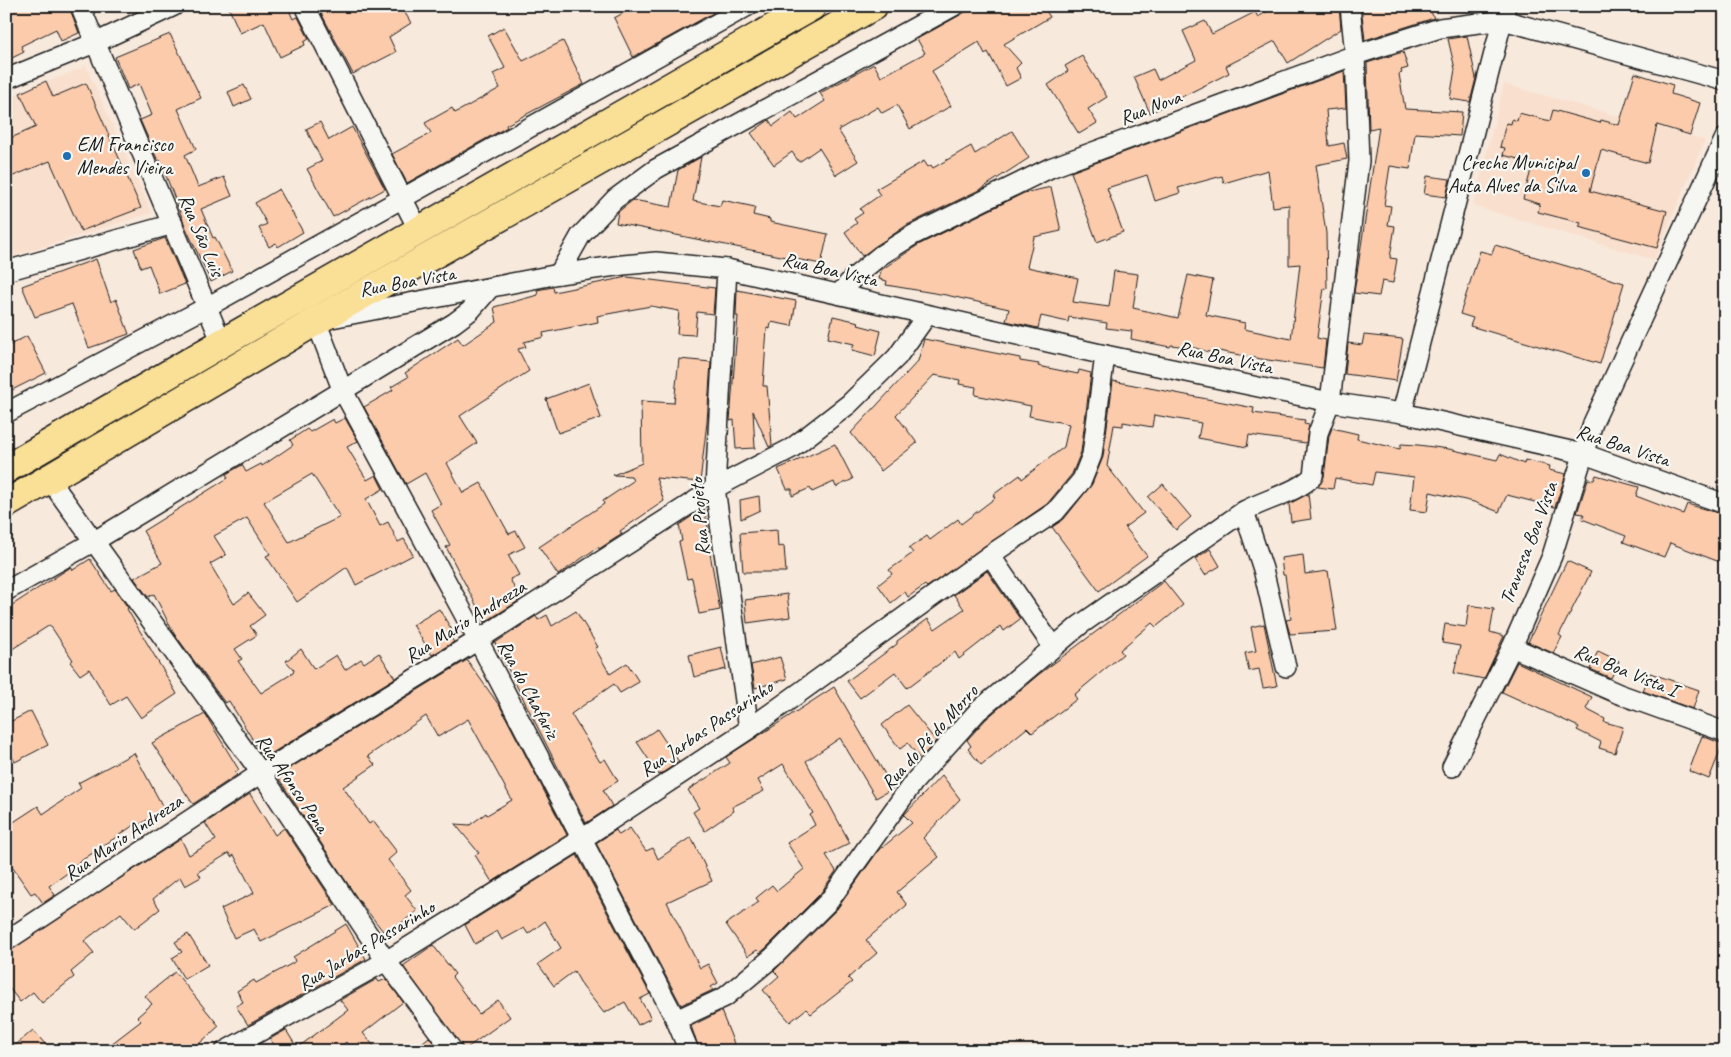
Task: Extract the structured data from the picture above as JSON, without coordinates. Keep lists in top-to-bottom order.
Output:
{
  "streets": {
    "street": [
      "Rua Nova",
      "Rua São Luis",
      "Rua Boa Vista",
      "Rua Projeto",
      "Travessa Boa Vista",
      "Rua Mario Andrezza",
      "Rua Boa Vista I",
      "Rua do Chafariz",
      "Rua Jarbas Passarinho",
      "Rua do Pé do Morro",
      "Rua Afonso Pena"
    ]
  },
  "crossings": [
    ["Rua Nova", "Rua Boa Vista"],
    ["Rua Boa Vista", "Rua Projeto"],
    ["Rua Boa Vista", "Travessa Boa Vista"],
    ["Rua Boa Vista", "Rua Mario Andrezza"],
    ["Rua Boa Vista", "Rua do Chafariz"],
    ["Rua Boa Vista", "Rua Jarbas Passarinho"],
    ["Rua Boa Vista", "Rua do Pé do Morro"],
    ["Rua Projeto", "Rua Mario Andrezza"],
    ["Rua Projeto", "Rua Jarbas Passarinho"],
    ["Travessa Boa Vista", "Rua Boa Vista I"],
    ["Rua Mario Andrezza", "Rua do Chafariz"],
    ["Rua Mario Andrezza", "Rua Afonso Pena"],
    ["Rua do Chafariz", "Rua Jarbas Passarinho"],
    ["Rua do Chafariz", "Rua do Pé do Morro"],
    ["Rua Jarbas Passarinho", "Rua Afonso Pena"]
  ],
  "places": ["EM Francisco Mendes Vieira", "Creche Municipal Auta Alves da Silva"]
}
